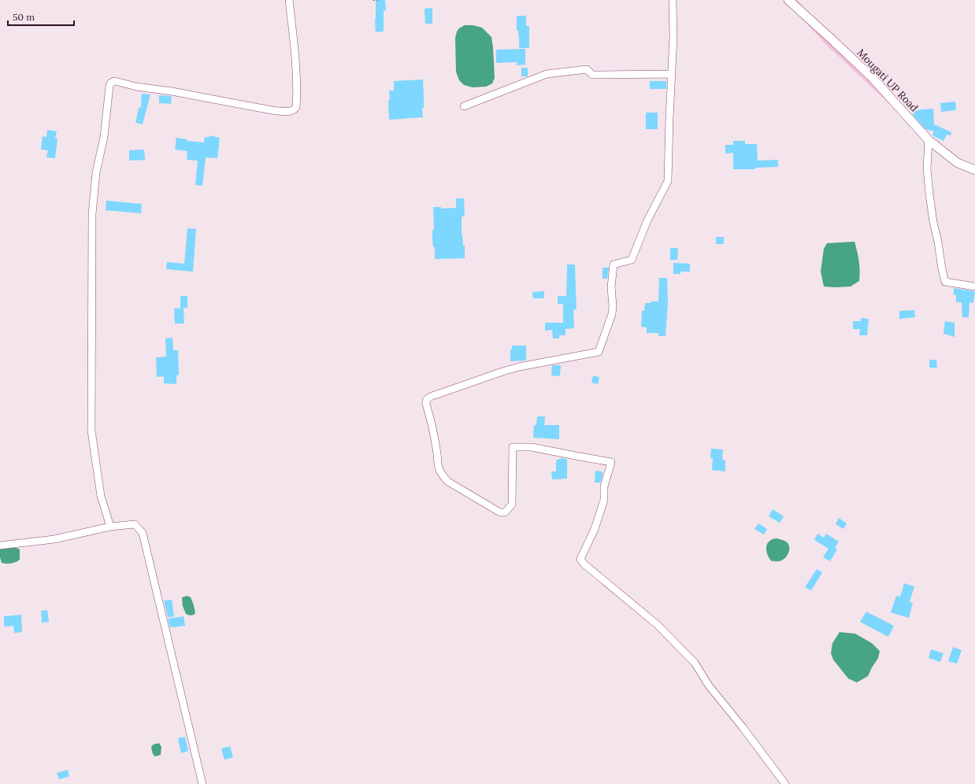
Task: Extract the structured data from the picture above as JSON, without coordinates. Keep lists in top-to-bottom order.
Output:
{
  "streets": {
    "street": ["Mougati UP Road"]
  },
  "scale_bar": "50 m"
}
